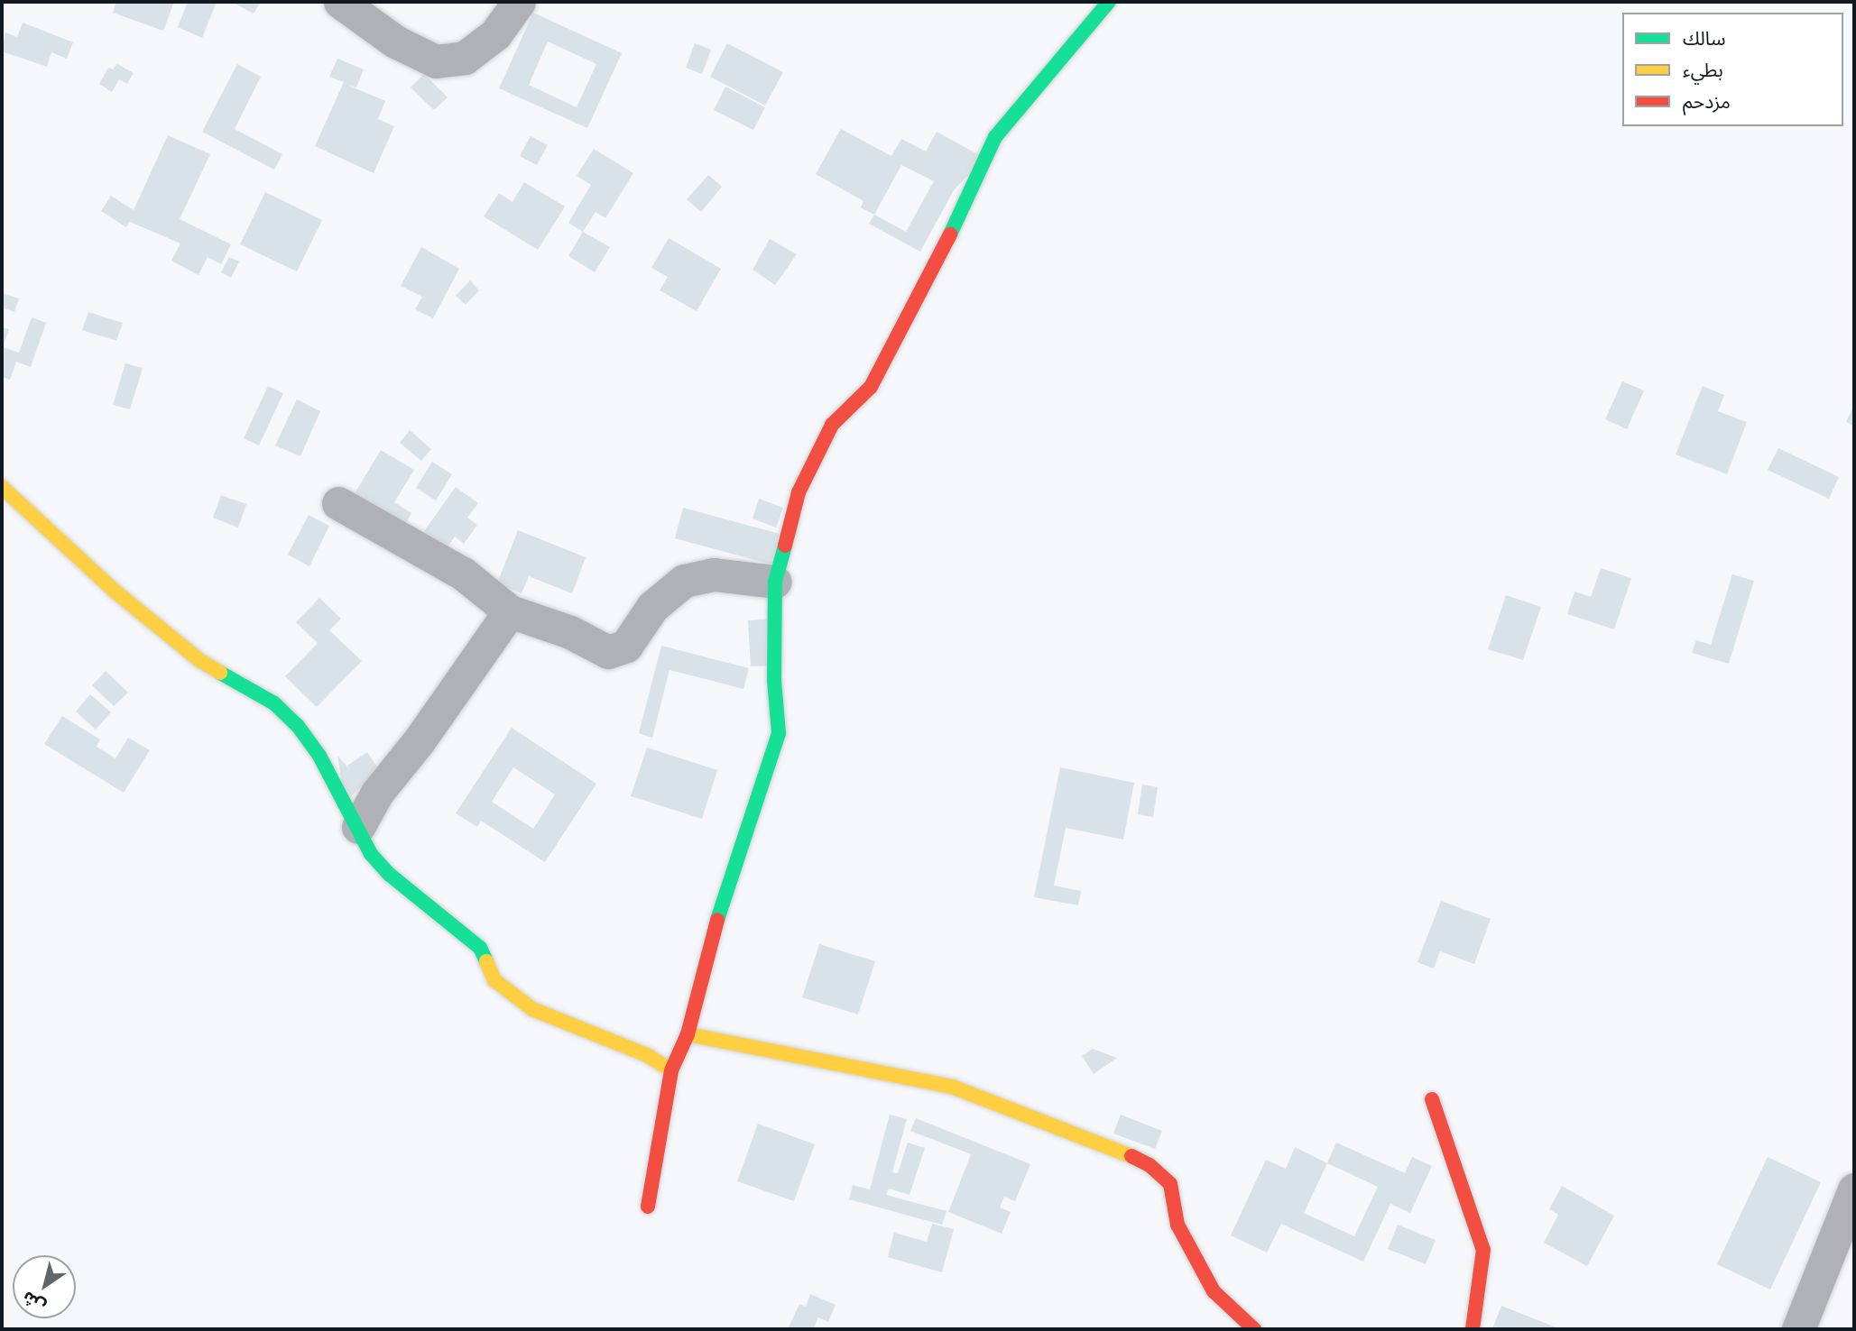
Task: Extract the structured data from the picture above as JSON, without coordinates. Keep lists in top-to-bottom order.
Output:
{
  "legend": ["سالك", "بطيء", "مزدحم"],
  "north": "bottom left"
}
